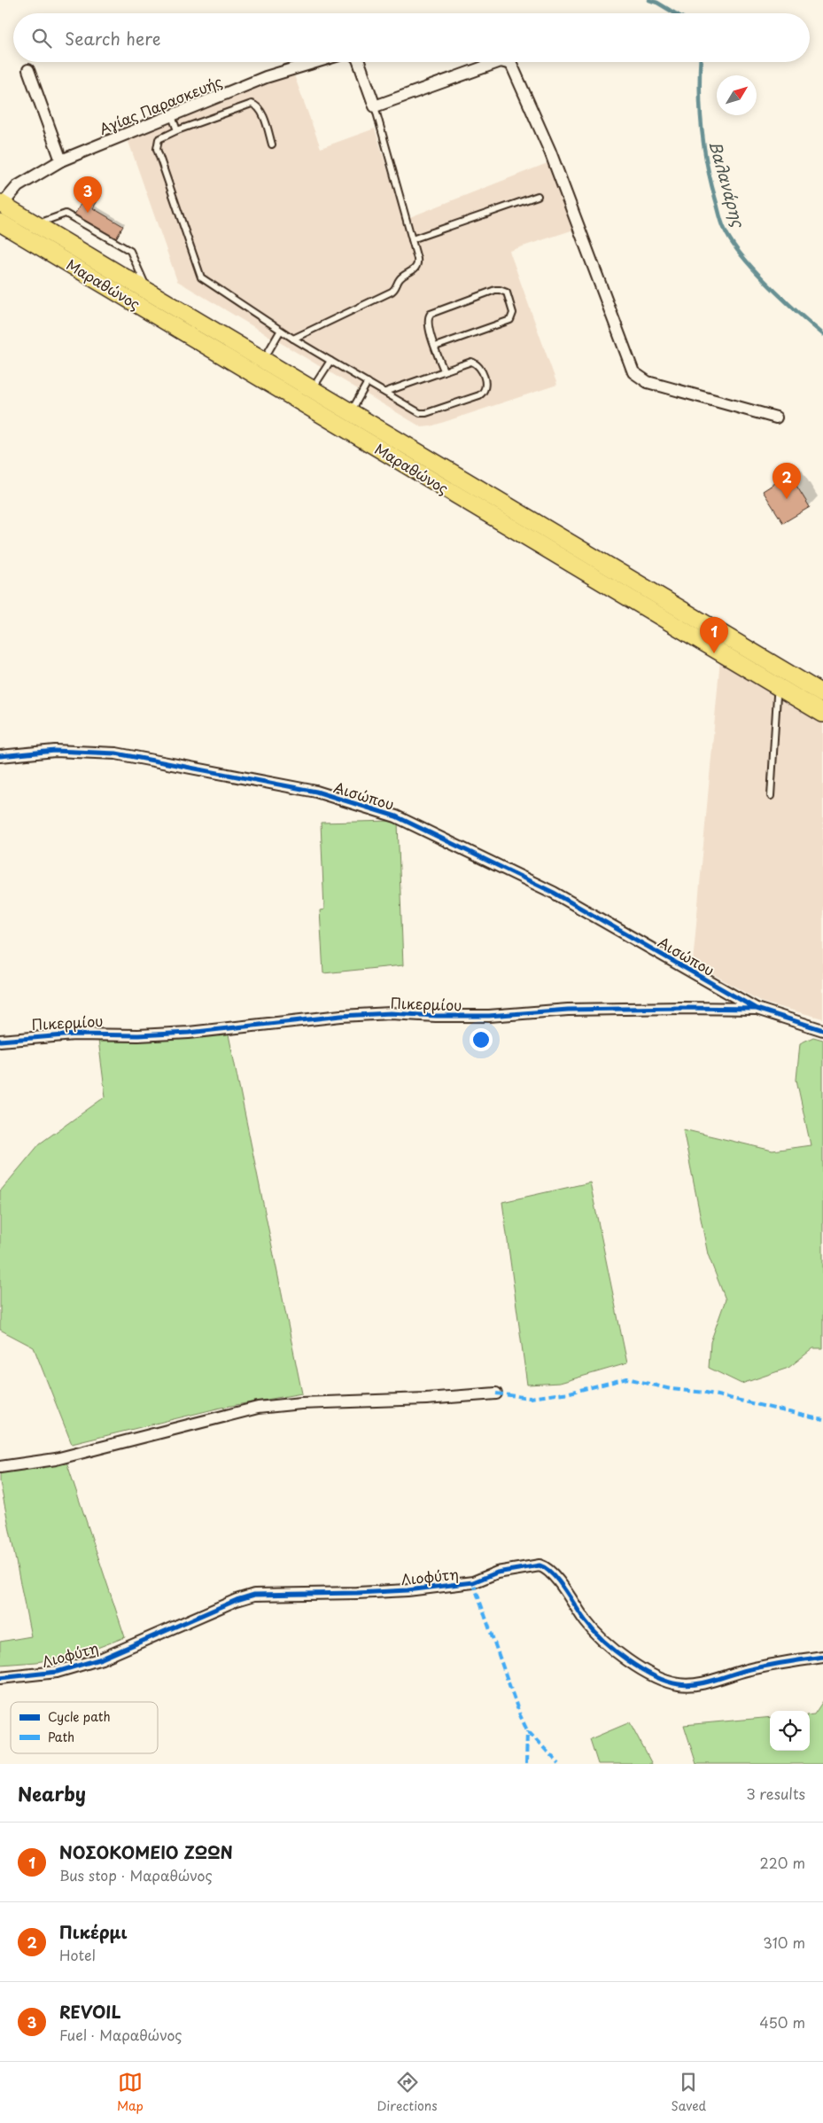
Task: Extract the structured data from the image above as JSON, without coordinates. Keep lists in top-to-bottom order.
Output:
{
  "streets": {
    "main road": ["Μαραθώνος"],
    "street": [
      "Αγίας Παρασκευής",
      "Αισώπου",
      "Πικερμίου",
      "Λιοφύτη"
    ]
  },
  "crossings": [
    ["Αγίας Παρασκευής", "Μαραθώνος"],
    ["Αισώπου", "Πικερμίου"]
  ],
  "water": ["Βαλανάρης"],
  "legend": ["Cycle path", "Path"],
  "north": "top right",
  "page": {
    "search": "Search here",
    "pins": ["3", "2", "1"],
    "heading": ["Nearby", "3 results"],
    "list": [
      {
        "mark": "1",
        "name": "ΝΟΣΟΚΟΜΕΙΟ ΖΩΩΝ",
        "note": "Bus stop · Μαραθώνος",
        "value": "220 m"
      },
      {
        "mark": "2",
        "name": "Πικέρμι",
        "note": "Hotel",
        "value": "310 m"
      },
      {
        "mark": "3",
        "name": "REVOIL",
        "note": "Fuel · Μαραθώνος",
        "value": "450 m"
      }
    ],
    "nav": ["Map", "Directions", "Saved"]
  }
}
